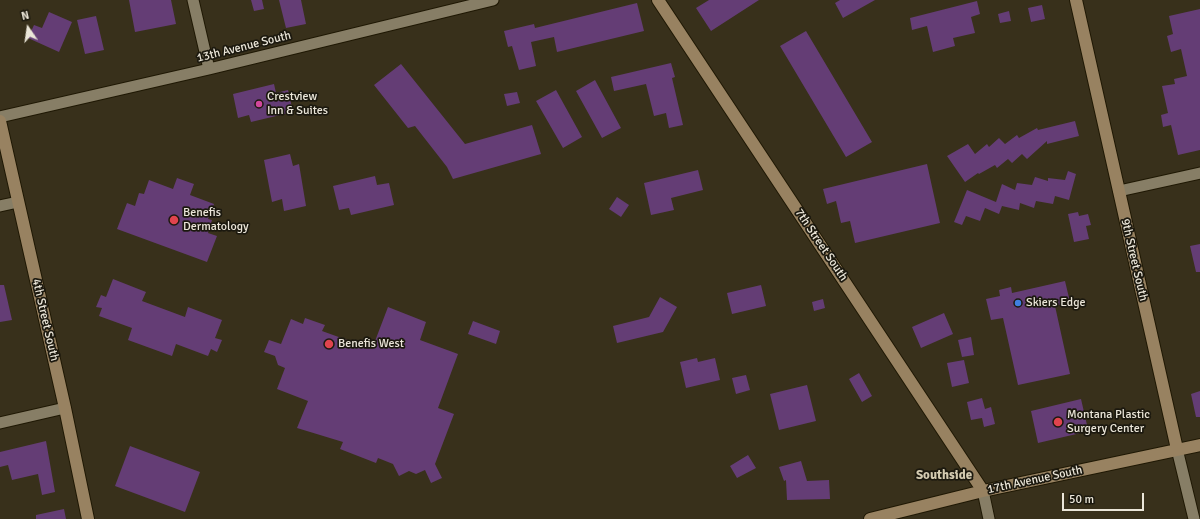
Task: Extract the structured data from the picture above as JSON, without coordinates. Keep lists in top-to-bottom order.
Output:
{
  "streets": {
    "street": [
      "13th Avenue South",
      "7th Street South",
      "9th Street South",
      "4th Street South",
      "17th Avenue South"
    ]
  },
  "crossings": [
    ["7th Street South", "17th Avenue South"],
    ["9th Street South", "17th Avenue South"]
  ],
  "districts": ["Southside"],
  "places": [
    "Crestview Inn & Suites",
    "Benefis Dermatology",
    "Skiers Edge",
    "Benefis West",
    "Montana Plastic Surgery Center"
  ],
  "scale_bar": "50 m",
  "north": "top"
}
